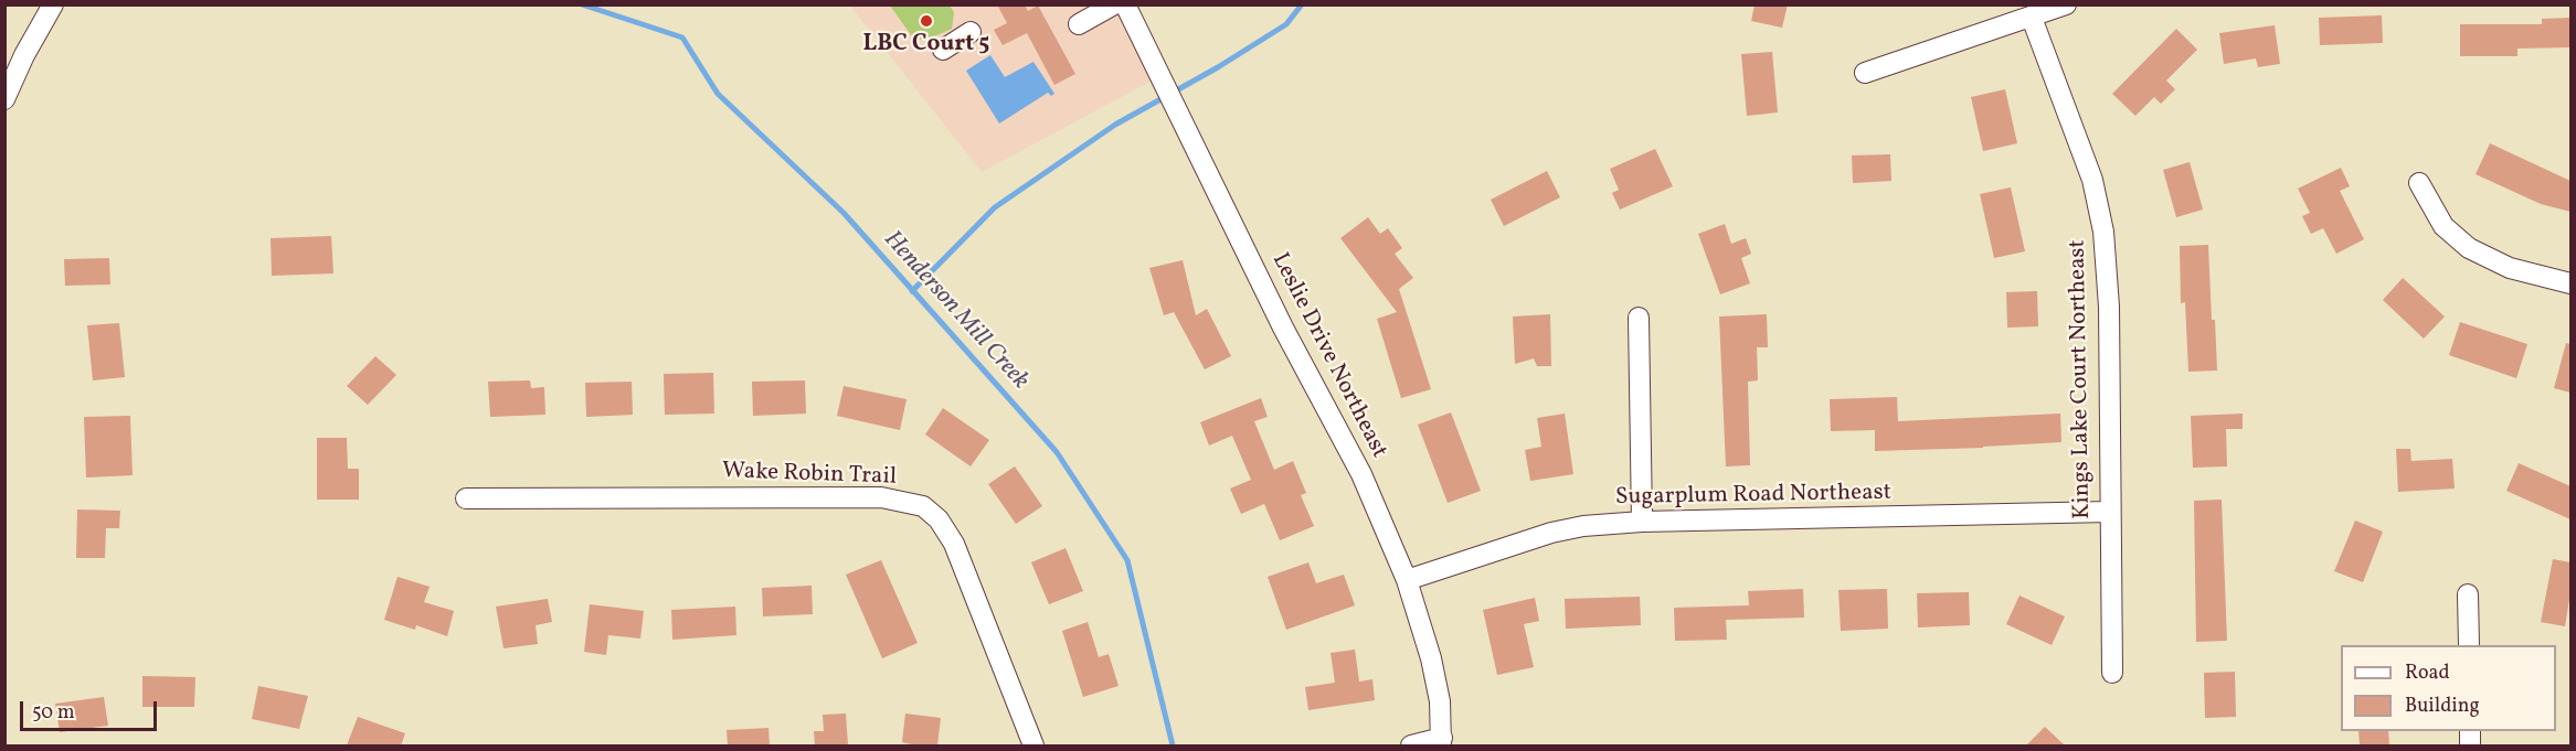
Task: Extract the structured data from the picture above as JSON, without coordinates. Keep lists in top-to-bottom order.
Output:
{
  "streets": {
    "street": [
      "Leslie Drive Northeast",
      "Kings Lake Court Northeast",
      "Wake Robin Trail",
      "Sugarplum Road Northeast"
    ]
  },
  "crossings": [
    ["Leslie Drive Northeast", "Sugarplum Road Northeast"],
    ["Kings Lake Court Northeast", "Sugarplum Road Northeast"]
  ],
  "water": ["Henderson Mill Creek"],
  "places": ["LBC Court 5"],
  "legend": ["Road", "Building"],
  "scale_bar": "50 m"
}
